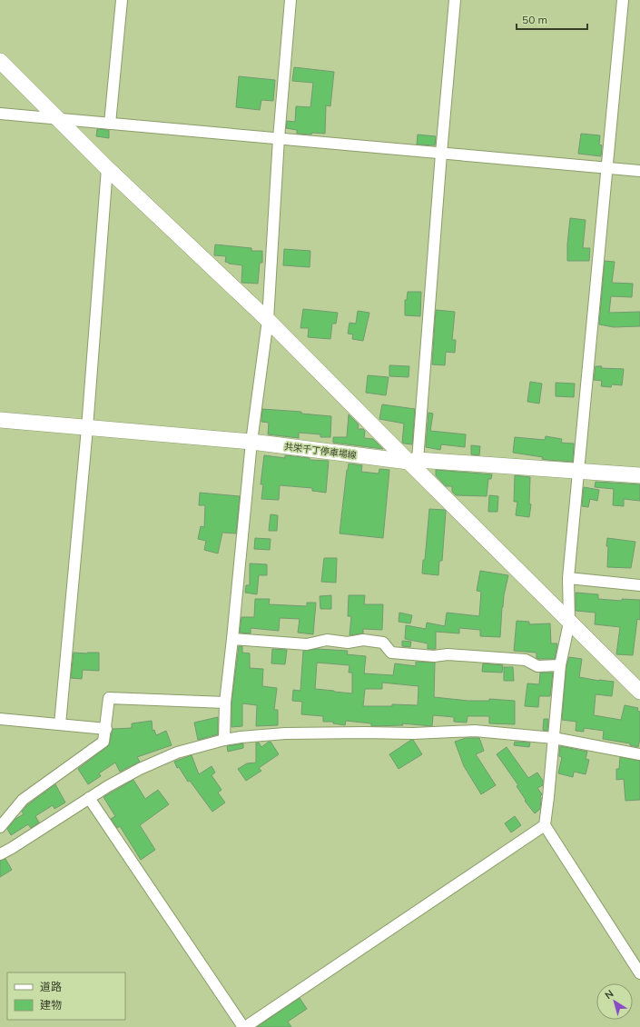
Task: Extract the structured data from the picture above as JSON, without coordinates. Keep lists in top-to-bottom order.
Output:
{
  "streets": {
    "street": ["共栄千丁停車場線"]
  },
  "legend": ["道路", "建物"],
  "scale_bar": "50 m",
  "north": "top left"
}
